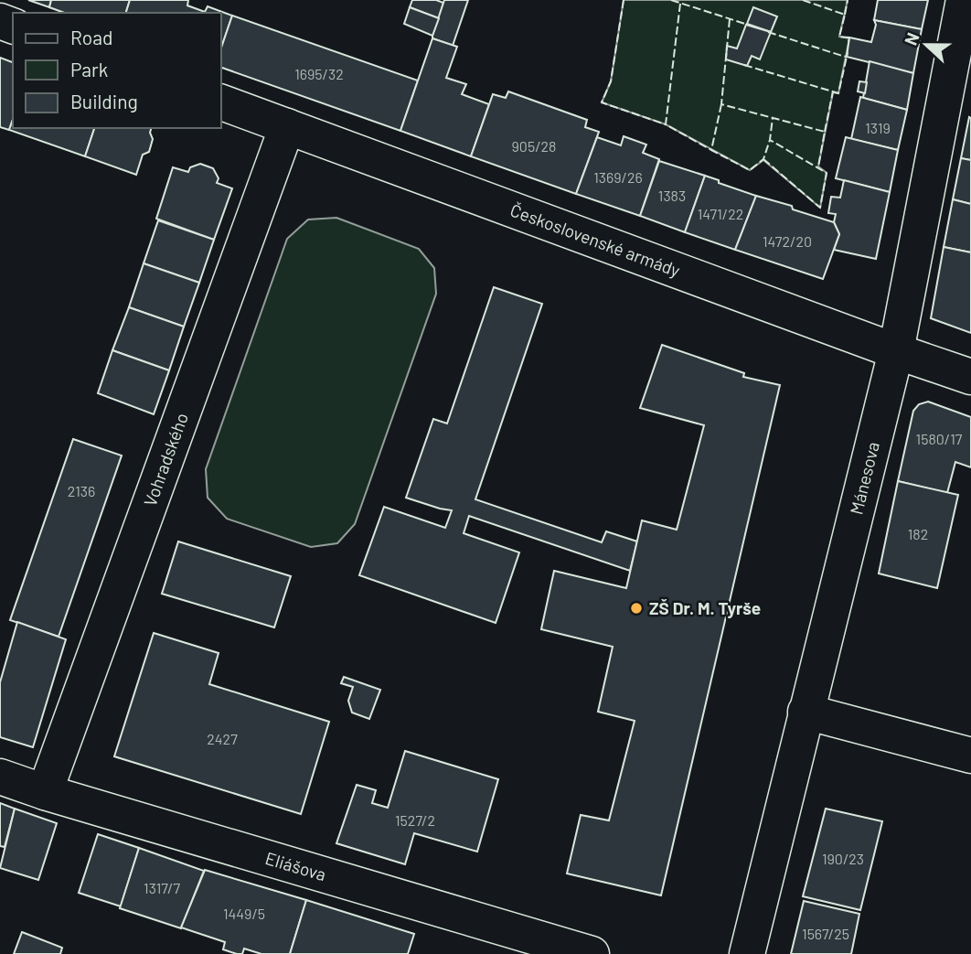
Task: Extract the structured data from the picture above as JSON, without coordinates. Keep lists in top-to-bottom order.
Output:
{
  "streets": {
    "street": [
      "Československé armády",
      "Vohradského",
      "Mánesova",
      "Eliášova"
    ]
  },
  "crossings": [
    ["Československé armády", "Vohradského"],
    ["Československé armády", "Mánesova"],
    ["Vohradského", "Eliášova"]
  ],
  "places": ["ZŠ Dr. M. Tyrše"],
  "house_numbers": [
    "1695/32",
    "1319",
    "905/28",
    "1369/26",
    "1383",
    "1471/22",
    "1472/20",
    "1580/17",
    "2136",
    "182",
    "2427",
    "1527/2",
    "190/23",
    "1317/7",
    "1449/5",
    "1567/25"
  ],
  "legend": ["Road", "Park", "Building"],
  "north": "left"
}
